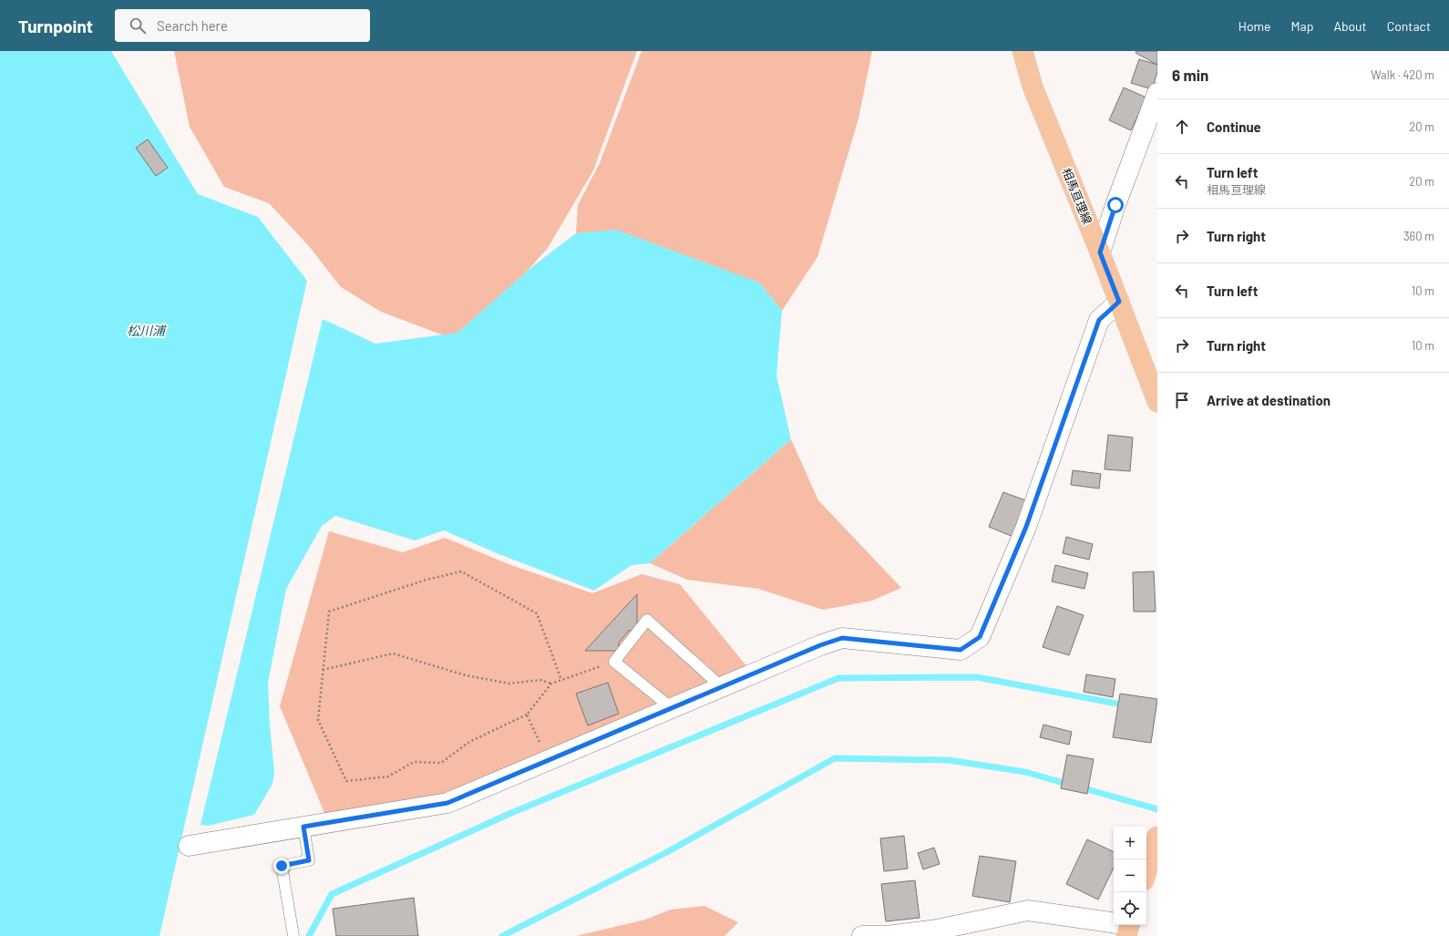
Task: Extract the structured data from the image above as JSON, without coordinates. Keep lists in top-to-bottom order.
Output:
{
  "streets": {
    "main road": ["相馬亘理線"]
  },
  "water": ["松川浦"],
  "page": {
    "header": "Turnpoint",
    "search": "Search here",
    "nav": [
      "Home",
      "Map",
      "About",
      "Contact"
    ],
    "heading": ["6 min", "Walk · 420 m"],
    "list": [
      ["Continue", "20 m"],
      ["Turn left", "相馬亘理線", "20 m"],
      ["Turn right", "360 m"],
      ["Turn left", "10 m"],
      ["Turn right", "10 m"],
      "Arrive at destination"
    ],
    "map_buttons": ["+", "−"]
  }
}
